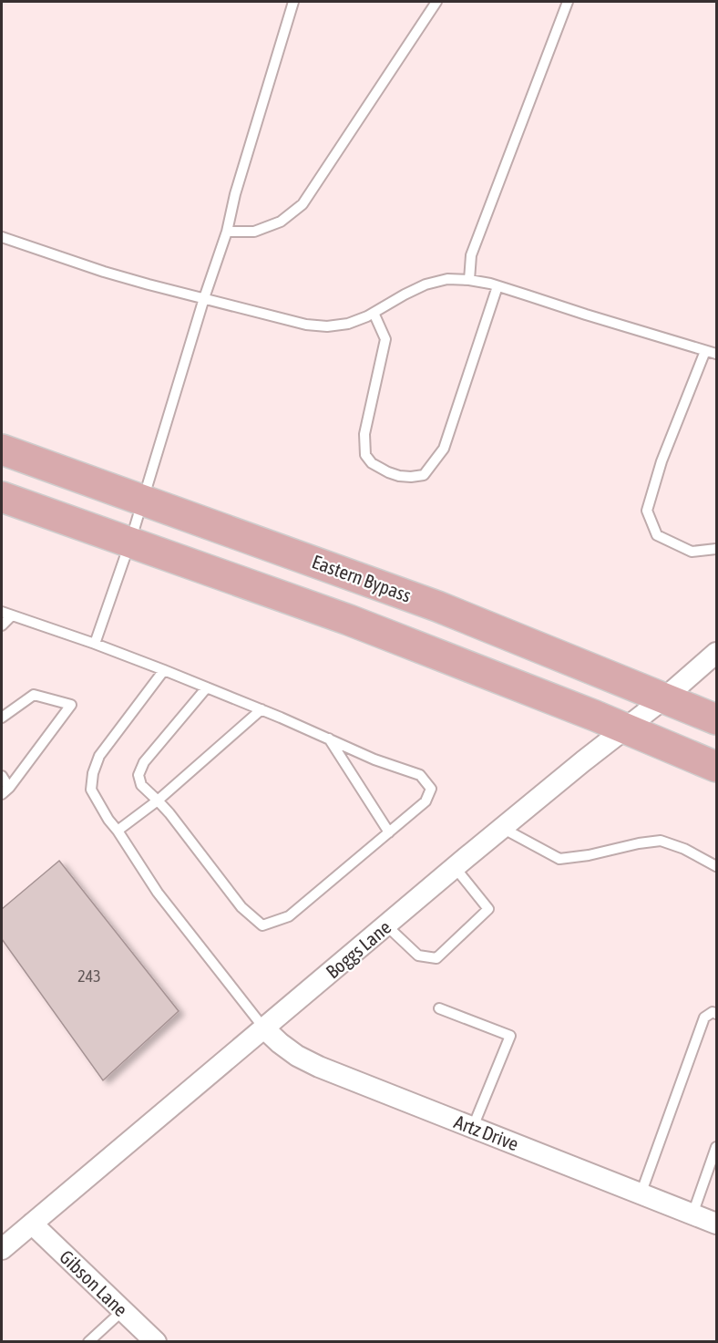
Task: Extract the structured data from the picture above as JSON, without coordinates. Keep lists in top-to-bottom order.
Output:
{
  "streets": {
    "main road": ["Eastern Bypass"],
    "street": ["Boggs Lane", "Artz Drive", "Gibson Lane"]
  },
  "crossings": [
    ["Eastern Bypass", "Boggs Lane"],
    ["Boggs Lane", "Artz Drive"],
    ["Boggs Lane", "Gibson Lane"]
  ],
  "house_numbers": ["243"]
}
